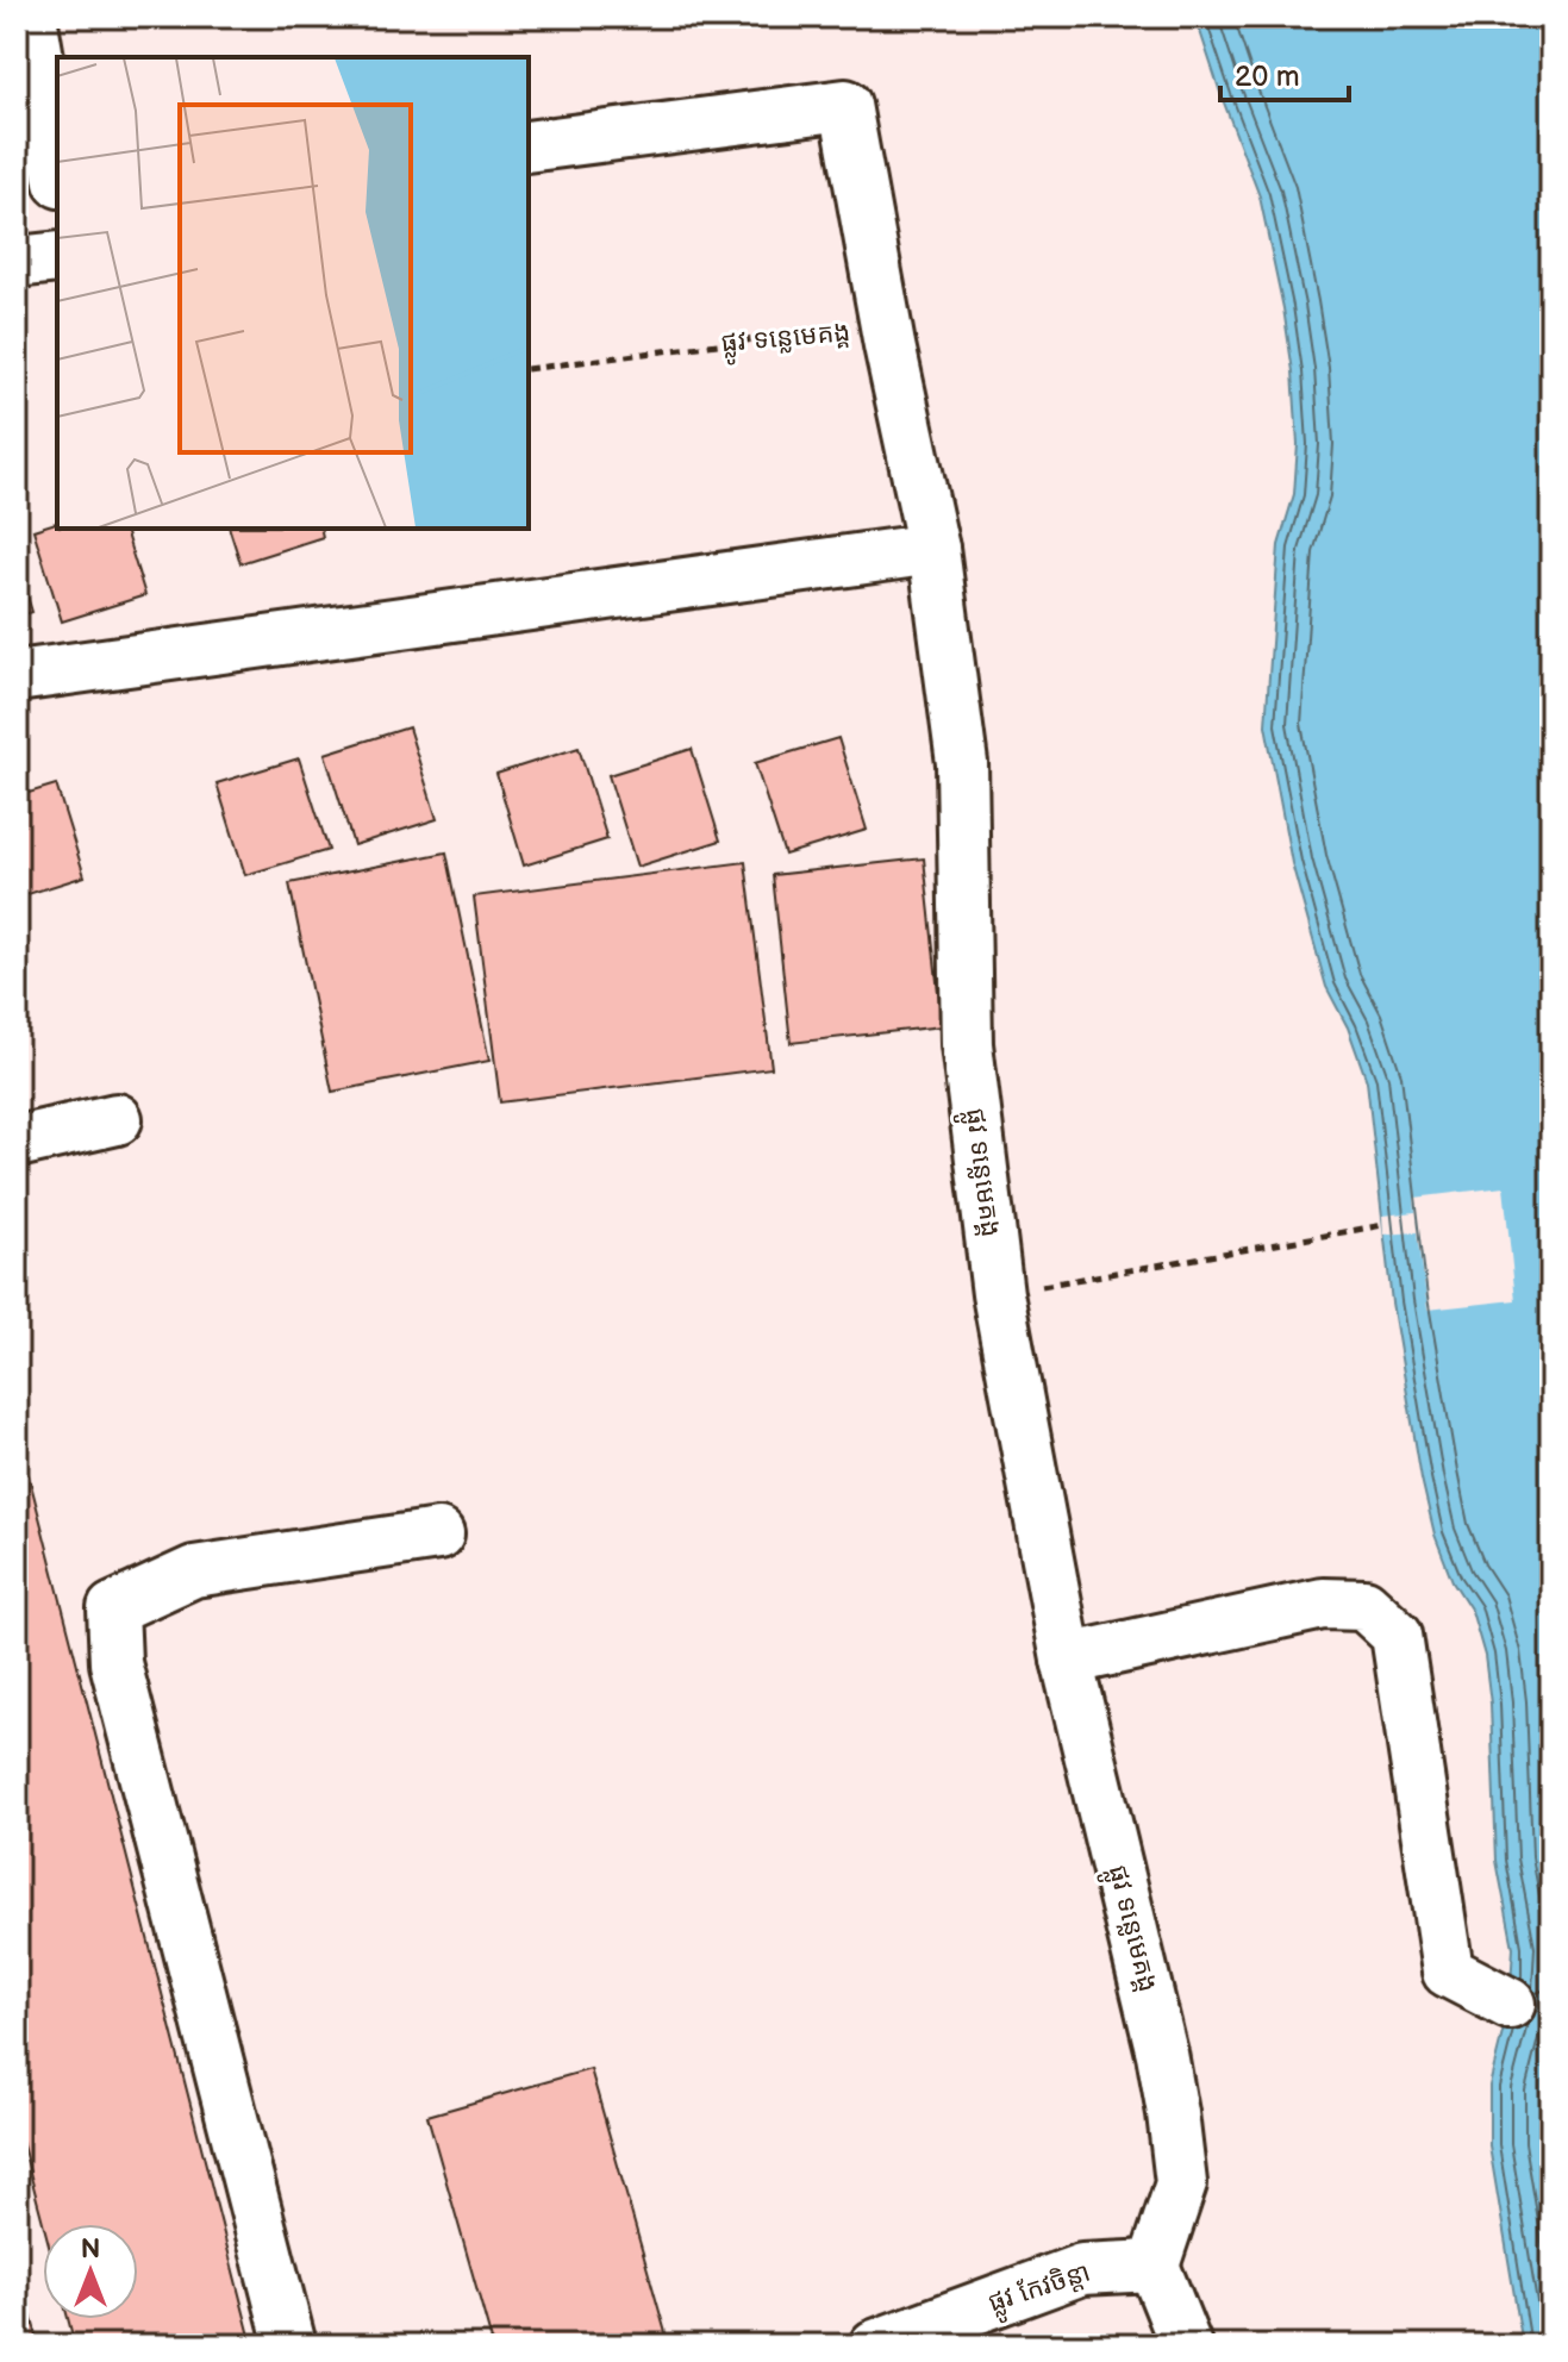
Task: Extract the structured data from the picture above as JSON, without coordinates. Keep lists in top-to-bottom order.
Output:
{
  "streets": {
    "street": ["ផ្លូវ ទន្លេមេគង្គ", "ផ្លូវ កែវចិន្តា"]
  },
  "crossings": [
    ["ផ្លូវ ទន្លេមេគង្គ", "ផ្លូវ កែវចិន្តា"]
  ],
  "scale_bar": "20 m",
  "north": "top"
}
